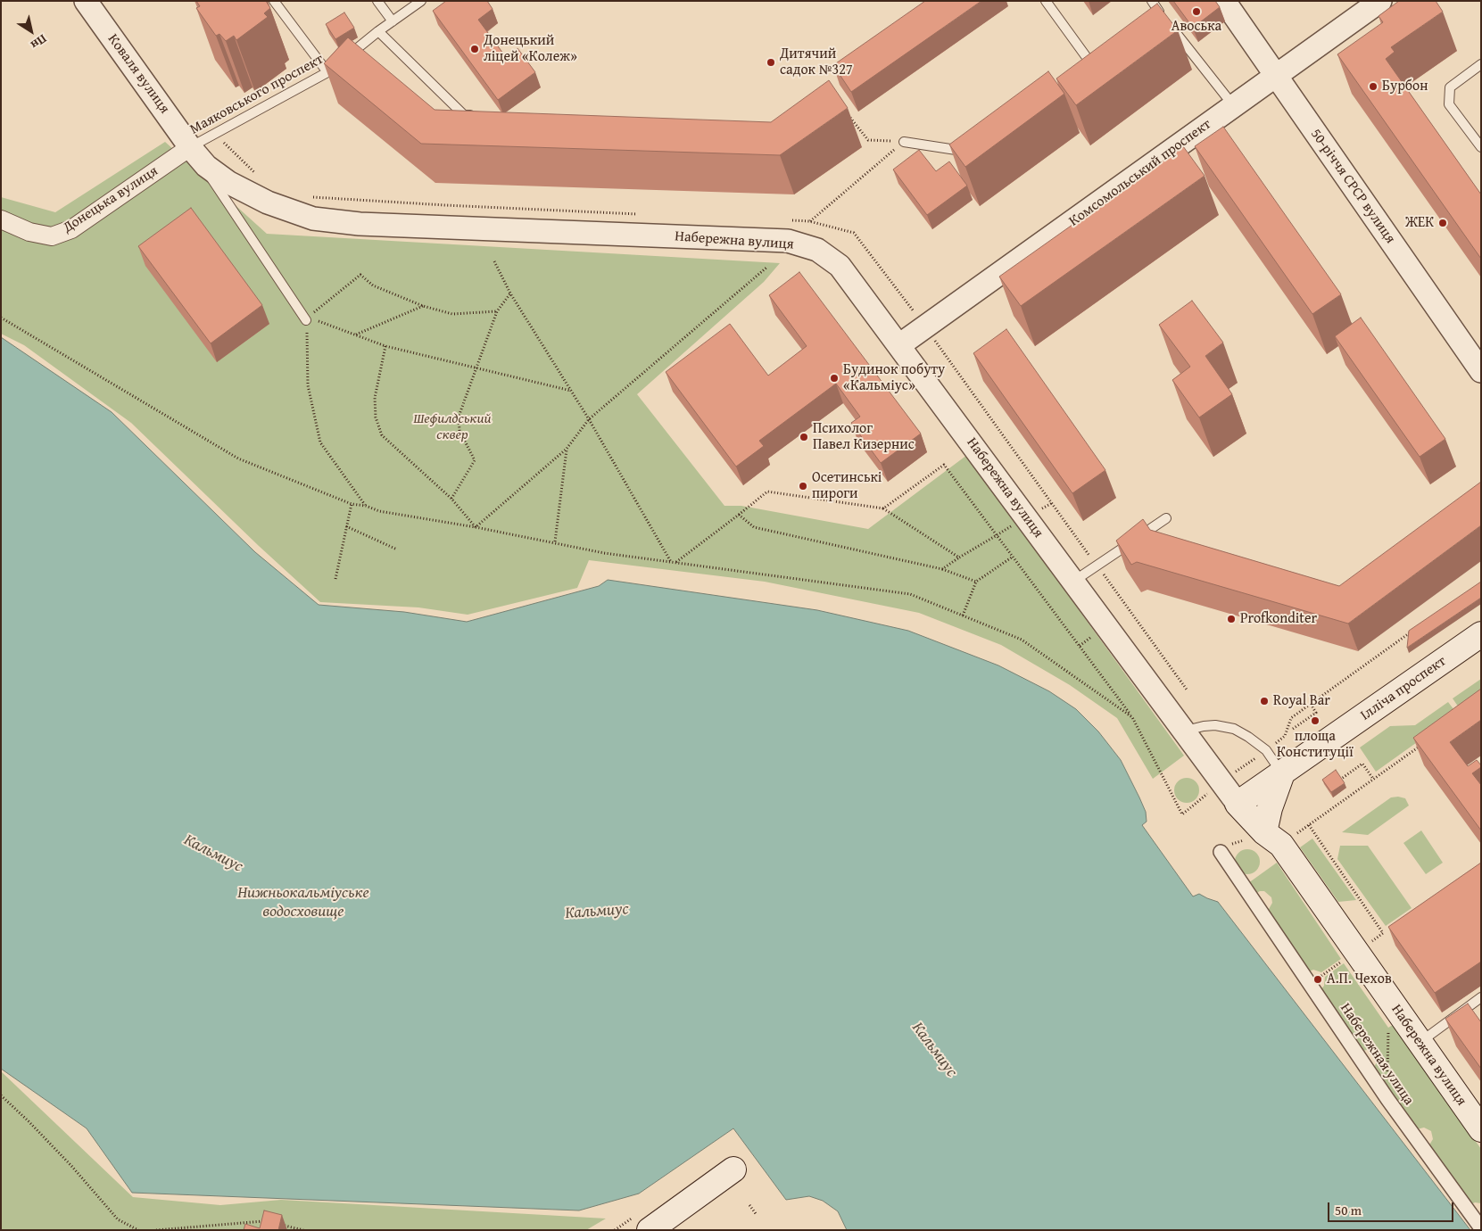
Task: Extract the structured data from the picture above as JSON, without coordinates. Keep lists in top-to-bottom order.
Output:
{
  "streets": {
    "main road": ["Набережна вулиця", "Ілліча проспект"],
    "street": [
      "Коваля вулиця",
      "Комсомольський проспект",
      "50-річчя СРСР вулиця",
      "Донецька вулиця",
      "Набережная улица"
    ],
    "lane": ["Маяковського проспект"]
  },
  "crossings": [
    ["Коваля вулиця", "Маяковського проспект"],
    ["Коваля вулиця", "Донецька вулиця"],
    ["Коваля вулиця", "Набережна вулиця"],
    ["Маяковського проспект", "Донецька вулиця"],
    ["Маяковського проспект", "Набережна вулиця"],
    ["Комсомольський проспект", "50-річчя СРСР вулиця"],
    ["Комсомольський проспект", "Набережна вулиця"],
    ["Донецька вулиця", "Набережна вулиця"],
    ["Набережна вулиця", "Ілліча проспект"]
  ],
  "water": ["Кальмиус", "Нижньокальміуське водосховище"],
  "parks": ["Шефилдський сквер"],
  "places": [
    "Авоська",
    "Донецький ліцей «Колеж»",
    "Дитячий садок №327",
    "Бурбон",
    "ЖЕК",
    "Будинок побуту «Кальміус»",
    "Психолог Павел Кизернис",
    "Осетинські пироги",
    "Profkonditer",
    "Royal Bar",
    "площа Конституції",
    "А.П. Чехов"
  ],
  "scale_bar": "50 m",
  "north": "bottom right"
}
